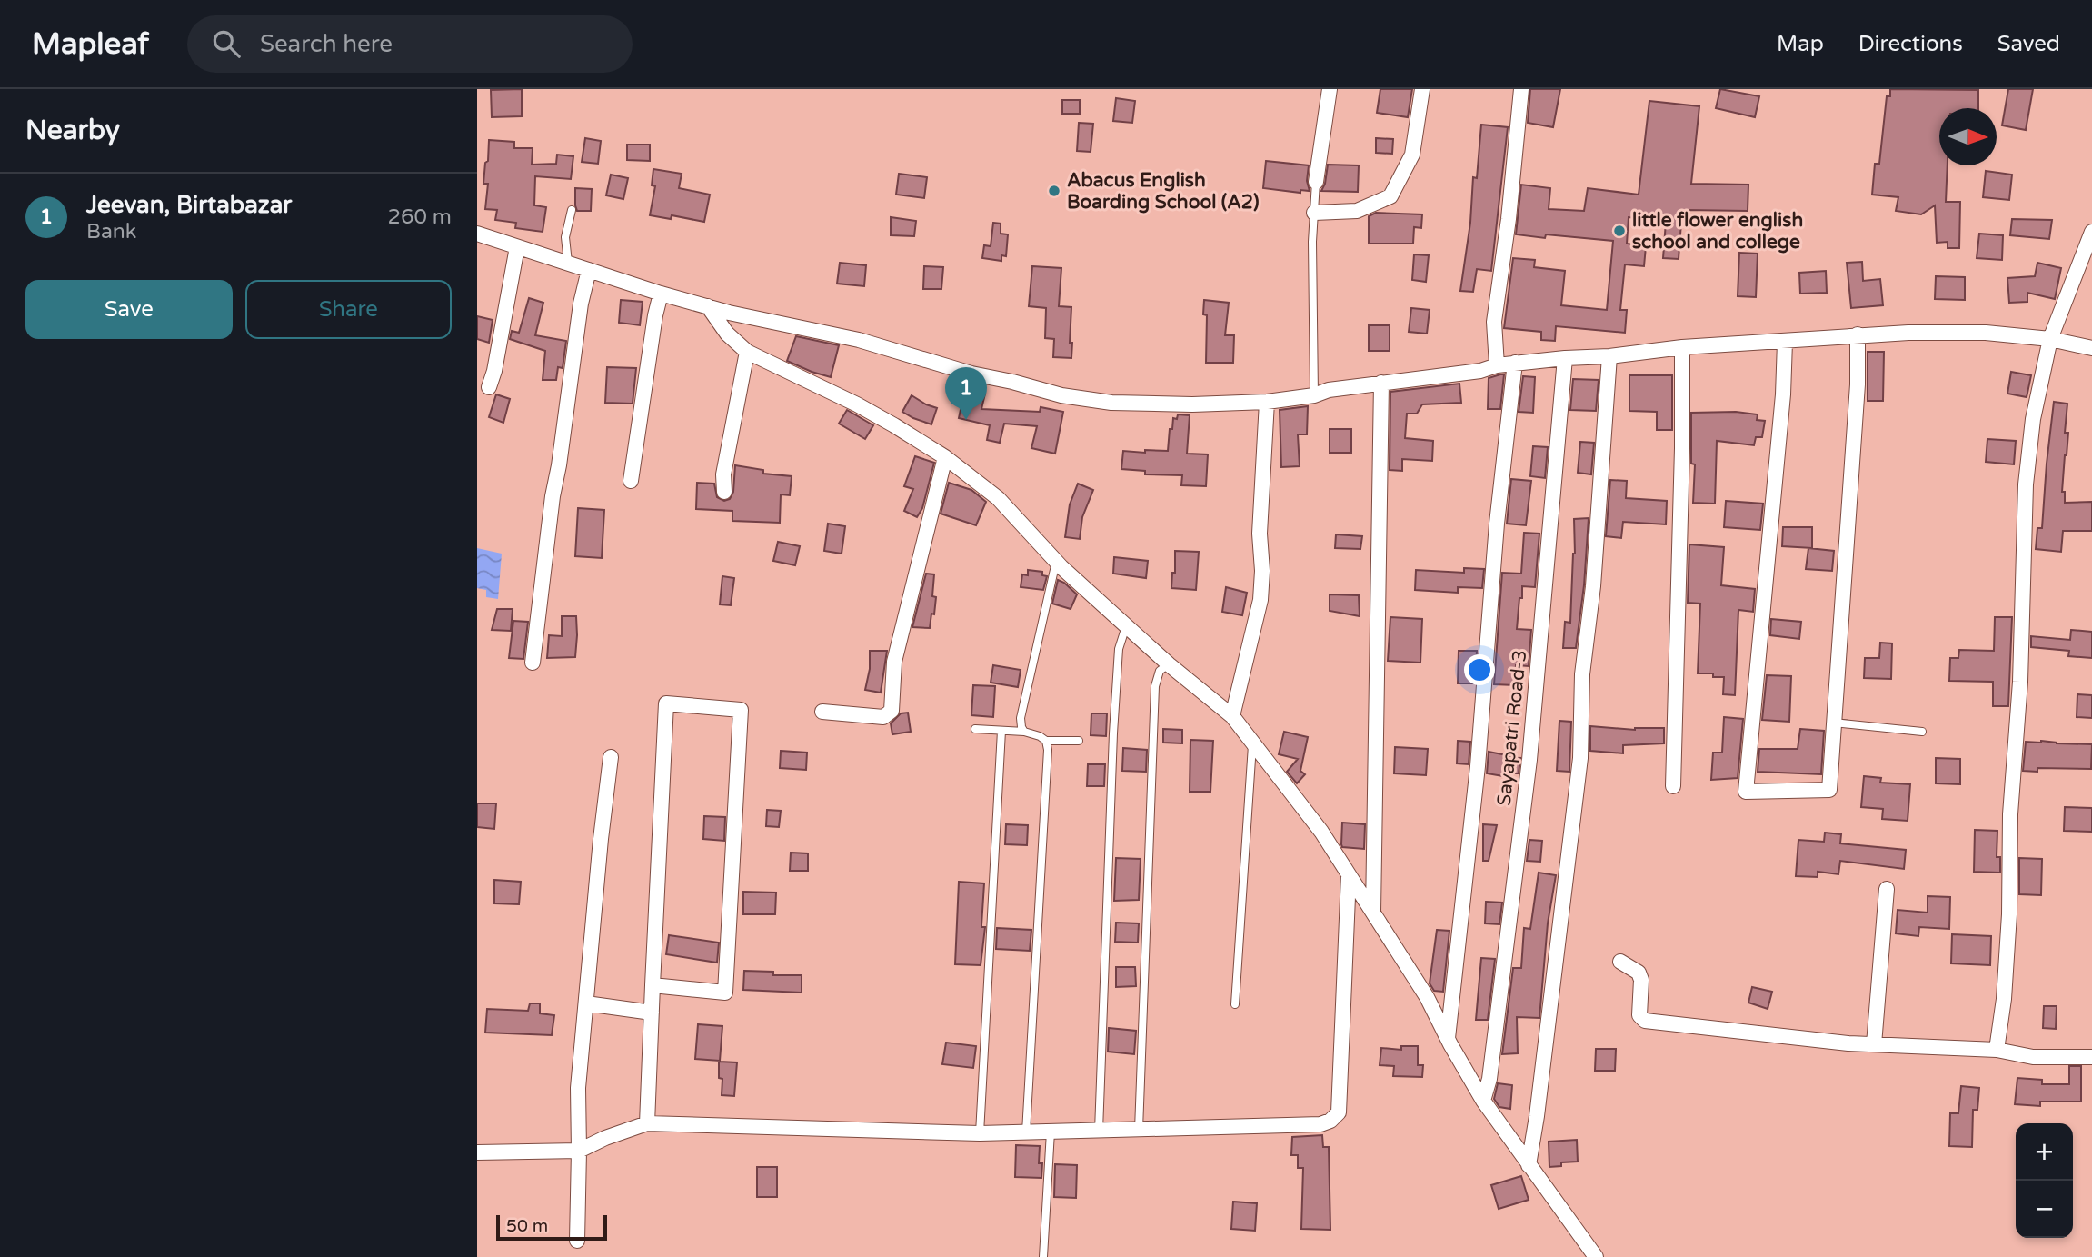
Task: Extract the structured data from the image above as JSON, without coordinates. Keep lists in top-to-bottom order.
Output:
{
  "streets": {
    "street": ["Sayapatri Road-3"]
  },
  "places": ["Abacus English Boarding School (A2)", "little flower english school and college"],
  "scale_bar": "50 m",
  "north": "right",
  "page": {
    "header": "Mapleaf",
    "search": "Search here",
    "nav": ["Map", "Directions", "Saved"],
    "heading": "Nearby",
    "list": [
      {
        "mark": "1",
        "name": "Jeevan, Birtabazar",
        "note": "Bank",
        "value": "260 m"
      }
    ],
    "buttons": ["Save", "Share"],
    "pins": "1",
    "map_buttons": ["+", "−"],
    "scale": "50 m"
  }
}
